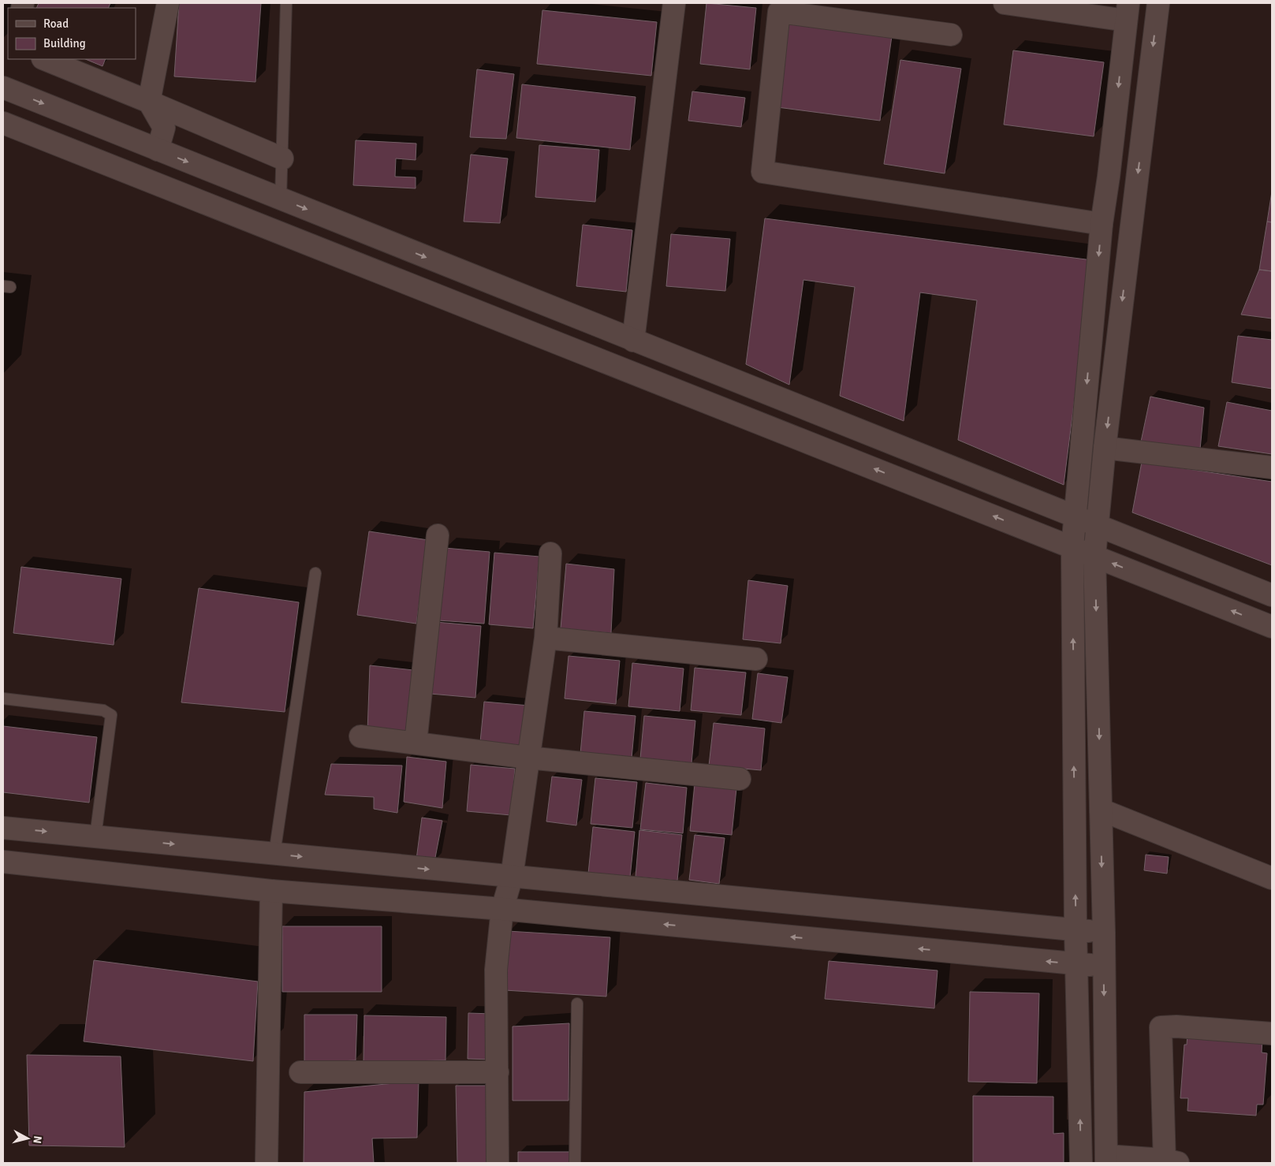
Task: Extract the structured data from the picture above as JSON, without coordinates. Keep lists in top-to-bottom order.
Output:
{
  "legend": ["Road", "Building"],
  "north": "right"
}
